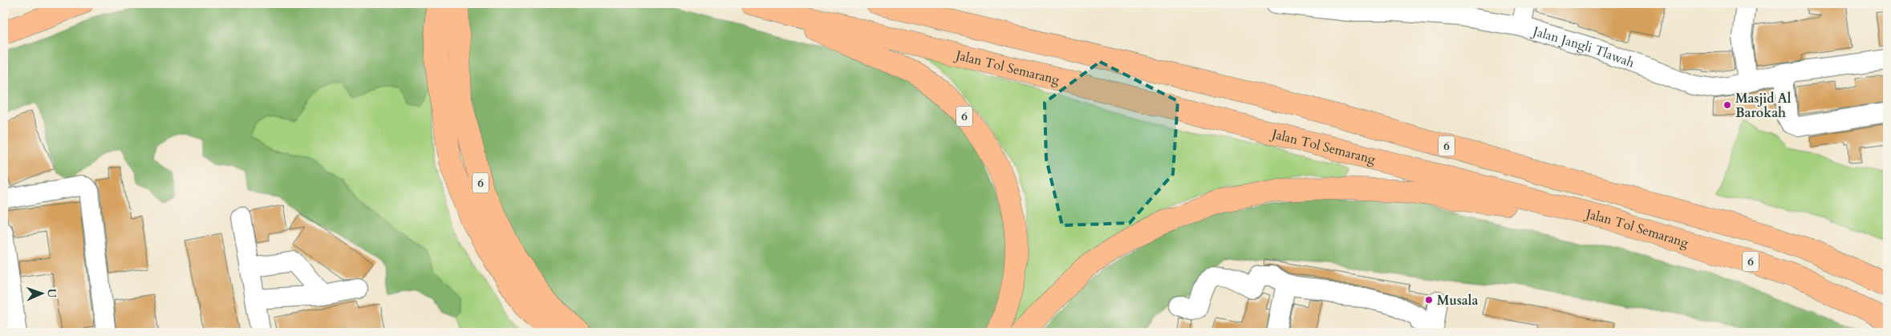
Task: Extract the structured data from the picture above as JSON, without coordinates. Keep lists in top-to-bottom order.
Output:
{
  "streets": {
    "highway": ["Jalan Tol Semarang", "6"],
    "street": ["Jalan Jangli Tlawah"]
  },
  "crossings": [
    ["Jalan Tol Semarang", "6"]
  ],
  "places": ["Masjid Al Barokah", "Musala"],
  "north": "right"
}
